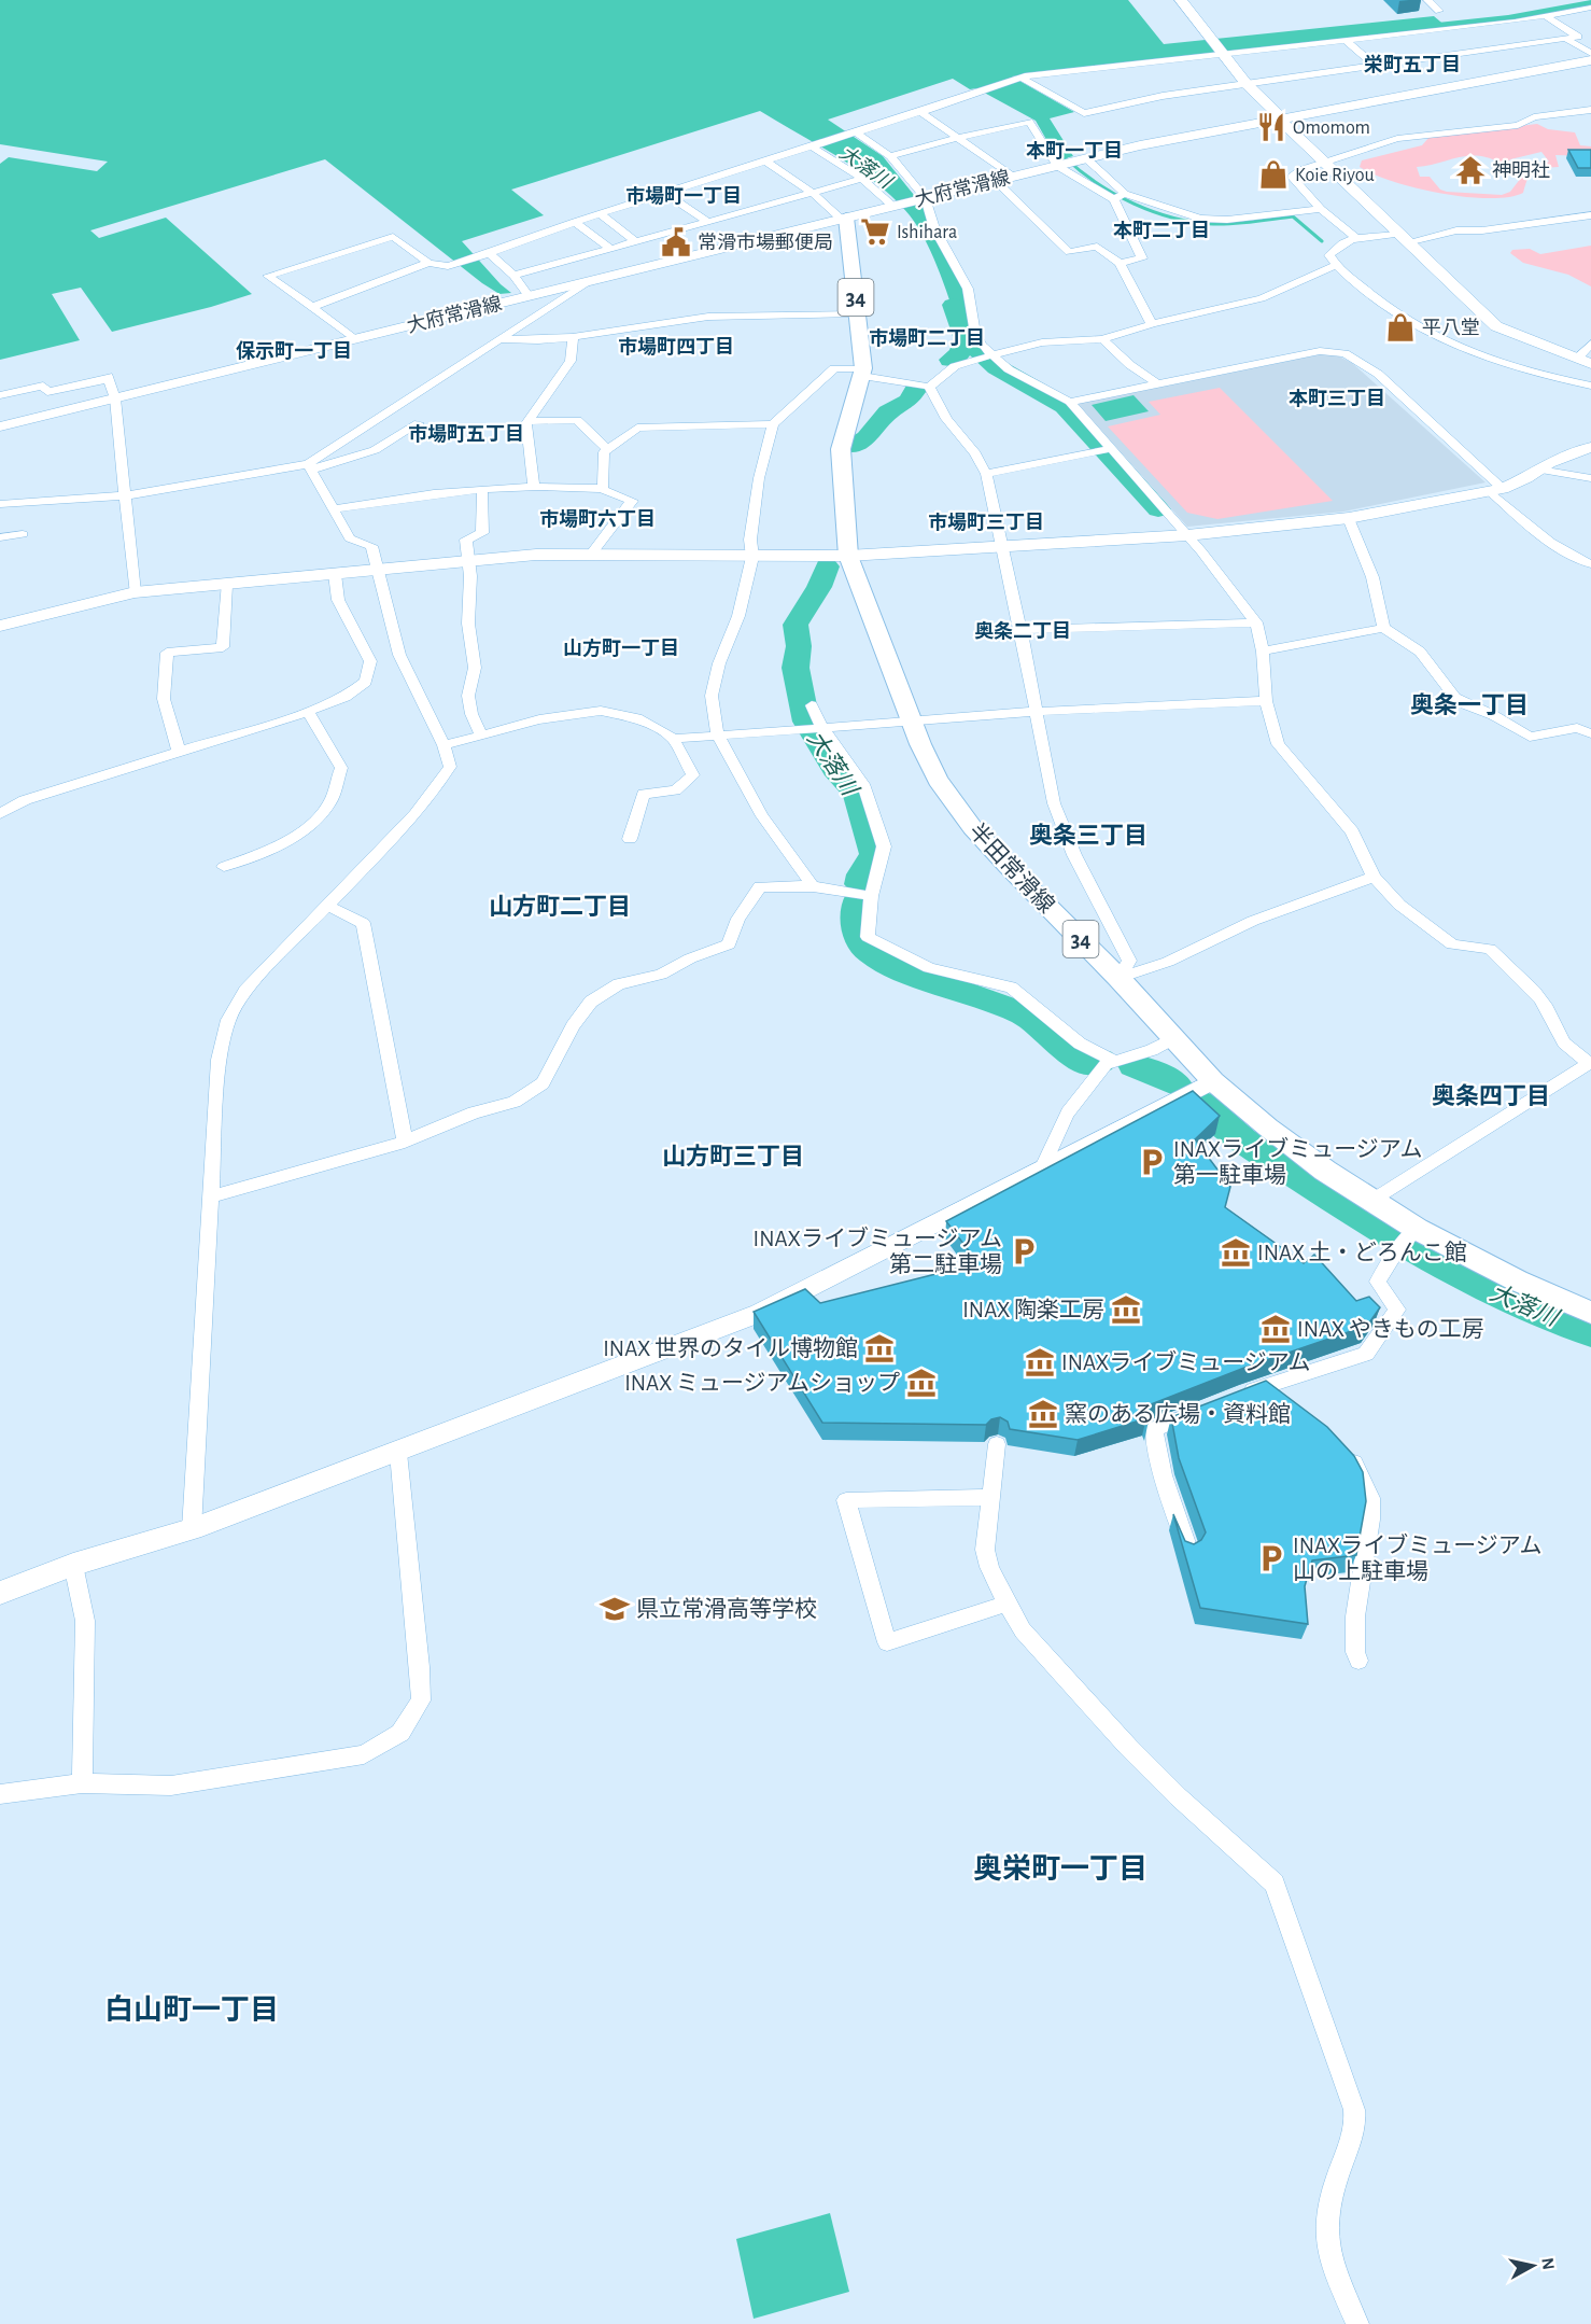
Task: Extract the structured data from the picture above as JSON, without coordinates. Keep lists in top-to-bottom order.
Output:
{
  "streets": {
    "main road": ["34", "半田常滑線"],
    "street": ["大府常滑線"]
  },
  "crossings": [
    ["大府常滑線", "半田常滑線"]
  ],
  "districts": [
    "栄町五丁目",
    "本町一丁目",
    "市場町一丁目",
    "本町二丁目",
    "市場町二丁目",
    "市場町四丁目",
    "保示町一丁目",
    "本町三丁目",
    "市場町五丁目",
    "市場町六丁目",
    "市場町三丁目",
    "奥条二丁目",
    "山方町一丁目",
    "奥条一丁目",
    "奥条三丁目",
    "山方町二丁目",
    "奥条四丁目",
    "山方町三丁目",
    "奥栄町一丁目",
    "白山町一丁目"
  ],
  "water": ["大落川"],
  "places": {
    "restaurant": ["Omomom"],
    "temple": ["神明社"],
    "shop": ["Koie Riyou", "平八堂"],
    "supermarket": ["Ishihara"],
    "public building": ["常滑市場郵便局"],
    "parking": ["INAXライブミュージアム 第一駐車場", "INAXライブミュージアム 第二駐車場", "INAXライブミュージアム 山の上駐車場"],
    "museum": [
      "INAX 土・どろんこ館",
      "INAX 陶楽工房",
      "INAX やきもの工房",
      "INAX 世界のタイル博物館",
      "INAXライブミュージアム",
      "INAX ミュージアムショップ",
      "窯のある広場・資料館"
    ],
    "school or university": ["県立常滑高等学校"]
  },
  "north": "right"
}
